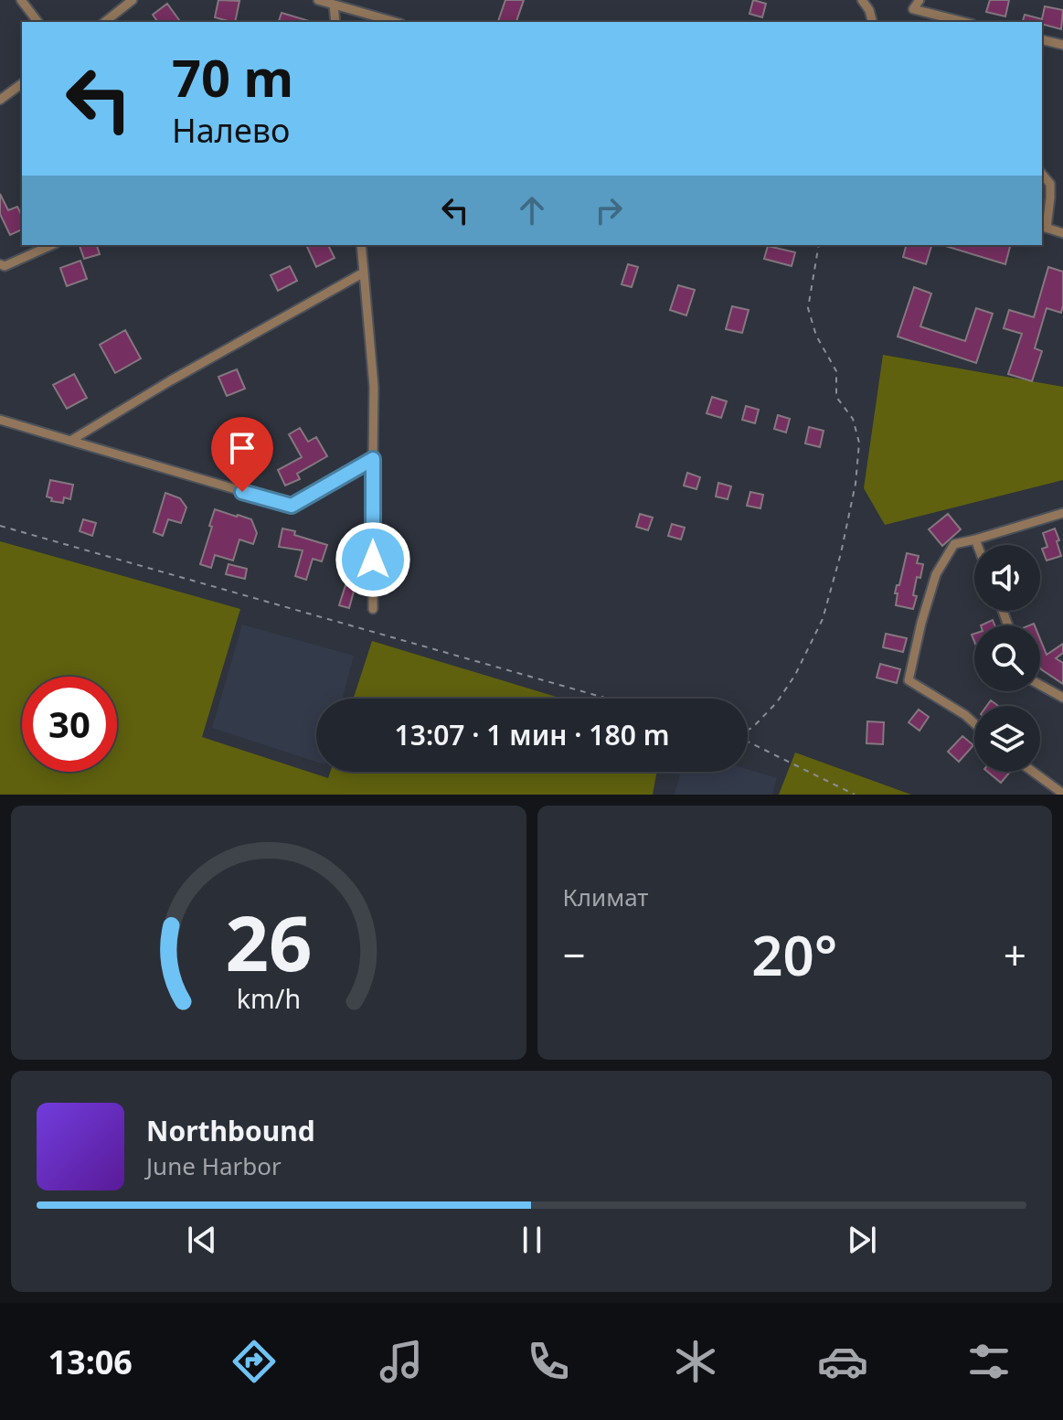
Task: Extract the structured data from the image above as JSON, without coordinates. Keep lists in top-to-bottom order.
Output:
{
  "page": {
    "turn": ["70 m", "Налево"],
    "limit": "30",
    "trip": "13:07 · 1 мин · 180 m",
    "tile": "Климат",
    "heat": ["−", "20°", "+"],
    "song": ["Northbound", "June Harbor"],
    "tabs": "13:06",
    "gauge": ["26", "km/h"]
  }
}
